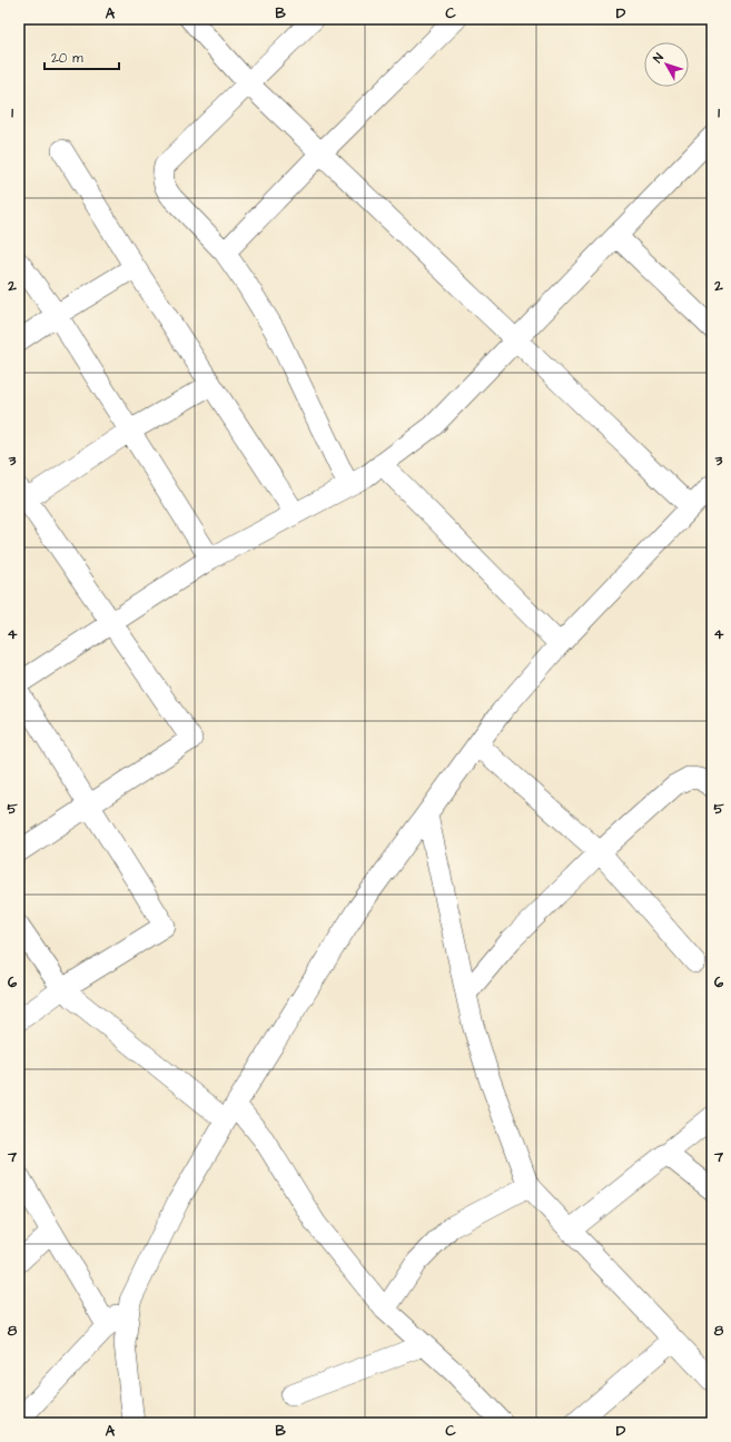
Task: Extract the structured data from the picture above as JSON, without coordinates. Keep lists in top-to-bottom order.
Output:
{
  "scale_bar": "20 m",
  "north": "top left",
  "grid": {
    "columns": [
      "A",
      "B",
      "C",
      "D"
    ],
    "rows": [
      "1",
      "2",
      "3",
      "4",
      "5",
      "6",
      "7",
      "8"
    ]
  }
}
